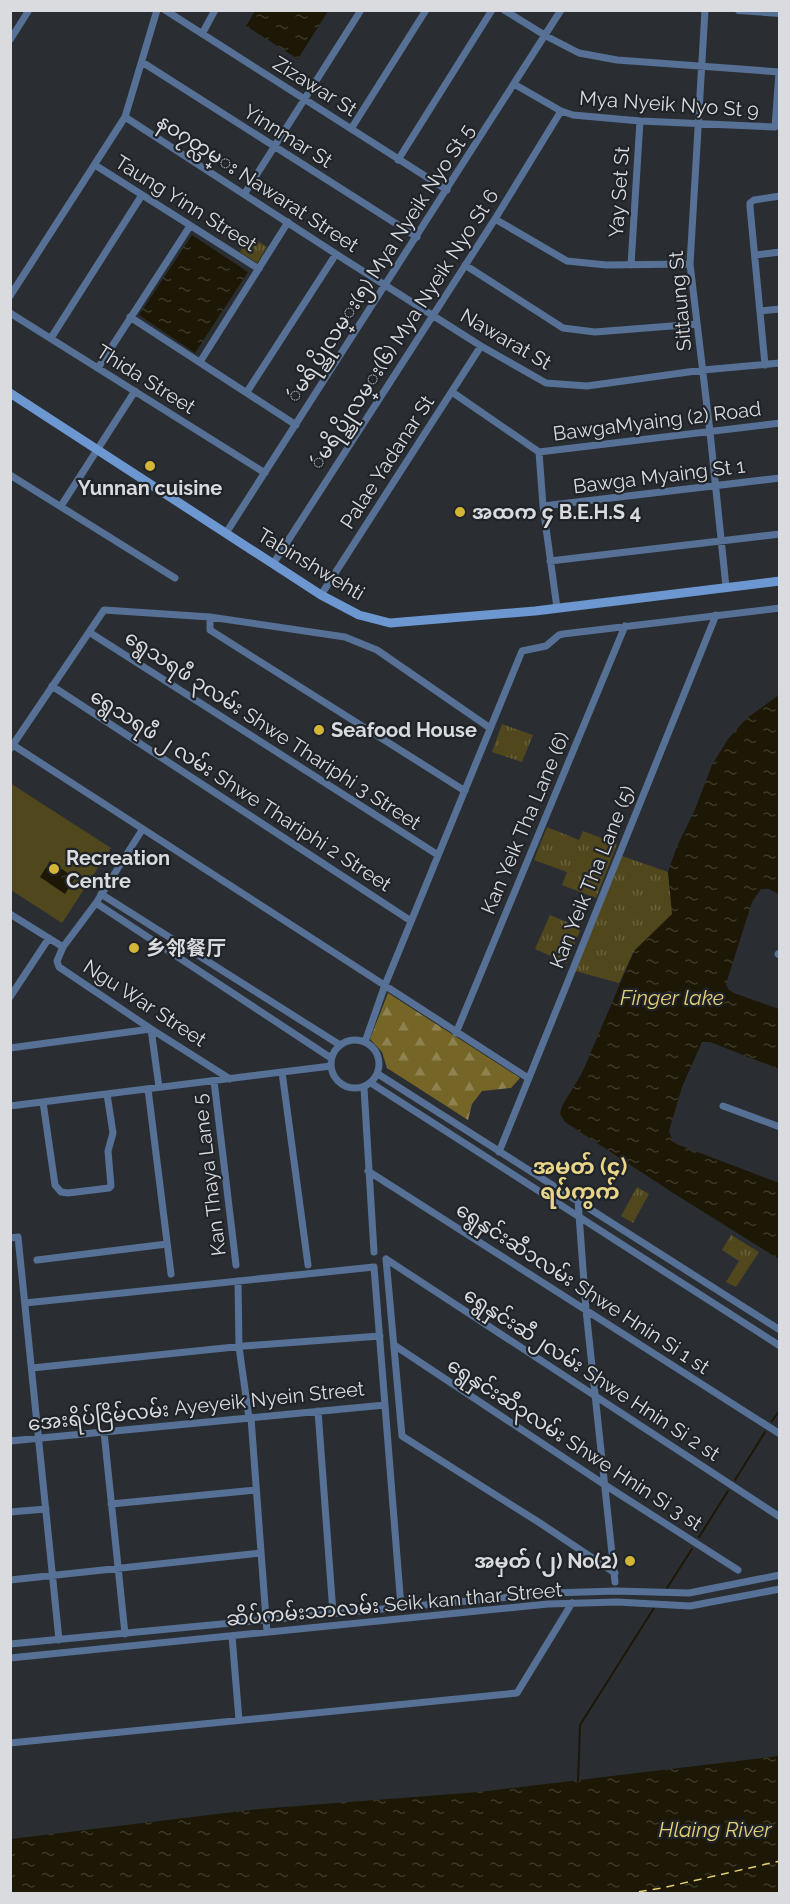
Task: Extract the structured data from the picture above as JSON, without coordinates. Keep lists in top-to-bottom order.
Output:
{
  "streets": {
    "main road": ["Tabinshwehti"],
    "street": [
      "Zizawar St",
      "Mya Nyeik Nyo St 9",
      "Yinnmar St",
      "နဝ၇တ္လမ္း Nawarat Street",
      "Yay Set St",
      "Taung Yinn Street",
      "ဴမရိပ္ညိုလမ္း(၅) Mya Nyeik Nyo St 5",
      "Sittaung St",
      "ဴမရိပ္ညိုလမ္း(၆) Mya Nyeik Nyo St 6",
      "Nawarat St",
      "Thida Street",
      "BawgaMyaing (2) Road",
      "Palae Yadanar St",
      "Bawga Myaing St 1",
      "ရွေသရဖီ ၃လမ်း Shwe Thariphi 3 Street",
      "ရွေသရဖီ ၂ လမ်း Shwe Thariphi 2 Street",
      "Kan Yeik Tha Lane (6)",
      "Kan Yeik Tha Lane (5)",
      "Ngu War Street",
      "Kan Thaya Lane 5",
      "ရွေနှင်းဆီ၁လမ်း Shwe Hnin Si 1 st",
      "ရွေနှင်းဆီ၂လမ်း Shwe Hnin Si 2 st",
      "အေးရိပ်ငြိမ်လမ်း Ayeyeik Nyein Street",
      "ရွေနှင်းဆီ၃လမ်း Shwe Hnin Si 3 st",
      "ဆိပ်ကမ်းသာလမ်း Seik kan thar Street"
    ]
  },
  "crossings": [
    ["Zizawar St", "ဴမရိပ္ညိုလမ္း(၅) Mya Nyeik Nyo St 5"],
    ["Mya Nyeik Nyo St 9", "Yay Set St"],
    ["Mya Nyeik Nyo St 9", "ဴမရိပ္ညိုလမ္း(၅) Mya Nyeik Nyo St 5"],
    ["Mya Nyeik Nyo St 9", "Sittaung St"],
    ["Mya Nyeik Nyo St 9", "ဴမရိပ္ညိုလမ္း(၆) Mya Nyeik Nyo St 6"],
    ["Yinnmar St", "ဴမရိပ္ညိုလမ္း(၅) Mya Nyeik Nyo St 5"],
    ["နဝ၇တ္လမ္း Nawarat Street", "ဴမရိပ္ညိုလမ္း(၅) Mya Nyeik Nyo St 5"],
    ["နဝ၇တ္လမ္း Nawarat Street", "ဴမရိပ္ညိုလမ္း(၆) Mya Nyeik Nyo St 6"],
    ["နဝ၇တ္လမ္း Nawarat Street", "Nawarat St"],
    ["ဴမရိပ္ညိုလမ္း(၅) Mya Nyeik Nyo St 5", "Thida Street"],
    ["ဴမရိပ္ညိုလမ္း(၅) Mya Nyeik Nyo St 5", "Tabinshwehti"],
    ["Sittaung St", "Nawarat St"],
    ["Sittaung St", "BawgaMyaing (2) Road"],
    ["Sittaung St", "Bawga Myaing St 1"],
    ["Sittaung St", "Tabinshwehti"],
    ["ဴမရိပ္ညိုလမ္း(၆) Mya Nyeik Nyo St 6", "Nawarat St"],
    ["ဴမရိပ္ညိုလမ္း(၆) Mya Nyeik Nyo St 6", "Tabinshwehti"],
    ["Nawarat St", "Palae Yadanar St"],
    ["Palae Yadanar St", "Tabinshwehti"],
    ["ရွေနှင်းဆီ၂လမ်း Shwe Hnin Si 2 st", "ရွေနှင်းဆီ၃လမ်း Shwe Hnin Si 3 st"]
  ],
  "districts": ["အမှတ် (၄) ရပ်ကွက်"],
  "water": ["Finger lake", "Hlaing River"],
  "places": [
    "Yunnan cuisine",
    "အထက ၄ B.E.H.S 4",
    "Seafood House",
    "Recreation Centre",
    "乡邻餐厅",
    "အမှတ် (၂) No(2)"
  ]
}
